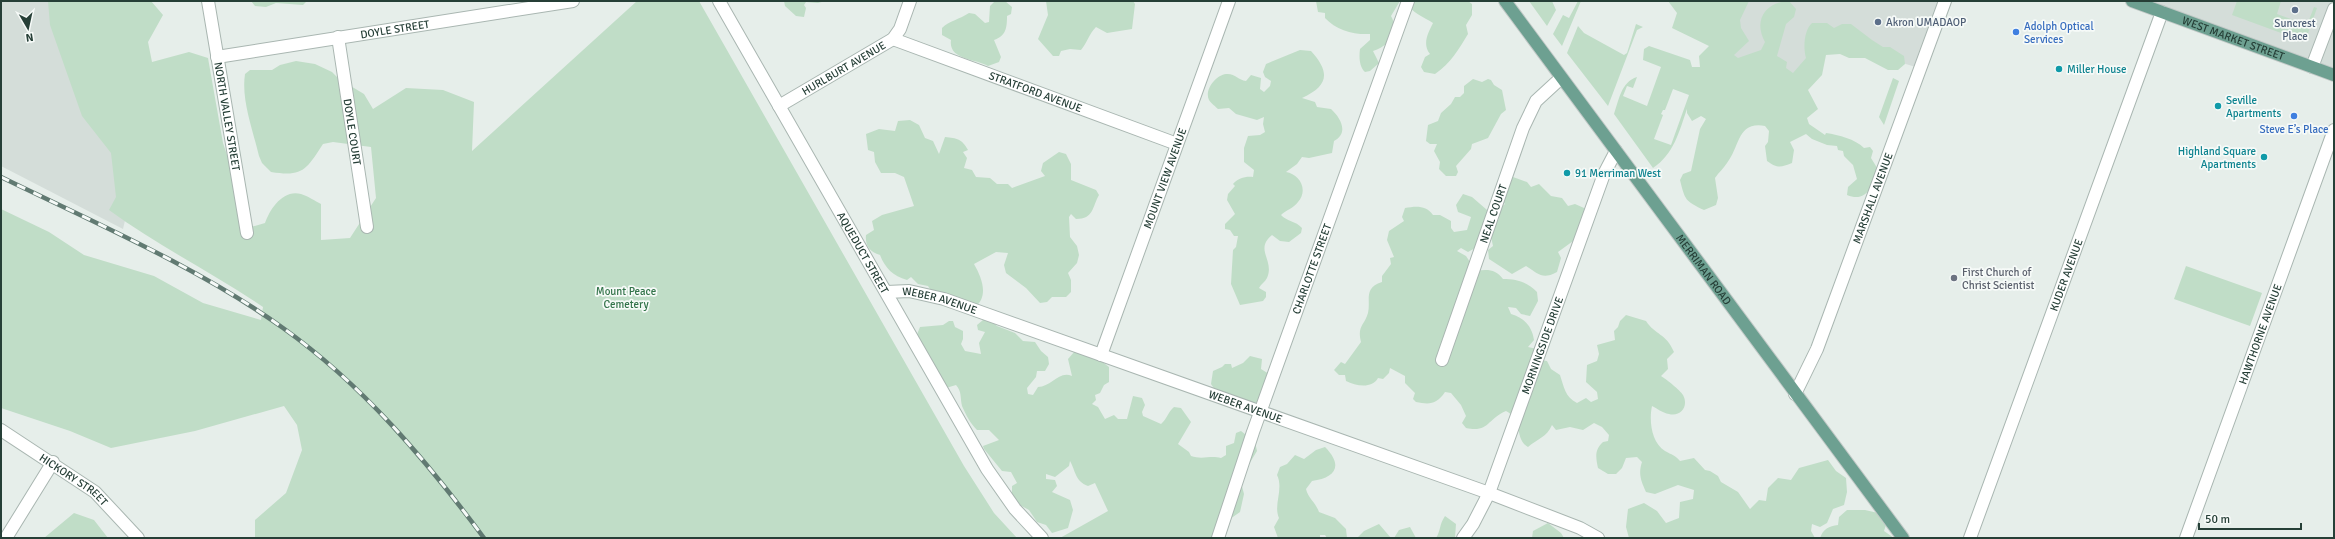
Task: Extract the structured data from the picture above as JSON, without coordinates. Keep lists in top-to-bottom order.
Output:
{
  "streets": {
    "main road": ["WEST MARKET STREET", "MERRIMAN ROAD"],
    "street": [
      "DOYLE STREET",
      "HURLBURT AVENUE",
      "STRATFORD AVENUE",
      "NORTH VALLEY STREET",
      "DOYLE COURT",
      "MOUNT VIEW AVENUE",
      "MARSHALL AVENUE",
      "NEAL COURT",
      "AQUEDUCT STREET",
      "CHARLOTTE STREET",
      "KUDER AVENUE",
      "WEBER AVENUE",
      "HAWTHORNE AVENUE",
      "MORNINGSIDE DRIVE",
      "HICKORY STREET"
    ]
  },
  "crossings": [
    ["DOYLE STREET", "NORTH VALLEY STREET"],
    ["DOYLE STREET", "DOYLE COURT"],
    ["WEST MARKET STREET", "KUDER AVENUE"],
    ["HURLBURT AVENUE", "STRATFORD AVENUE"],
    ["HURLBURT AVENUE", "AQUEDUCT STREET"],
    ["STRATFORD AVENUE", "MOUNT VIEW AVENUE"],
    ["MOUNT VIEW AVENUE", "WEBER AVENUE"],
    ["MARSHALL AVENUE", "MERRIMAN ROAD"],
    ["NEAL COURT", "MERRIMAN ROAD"],
    ["AQUEDUCT STREET", "WEBER AVENUE"],
    ["CHARLOTTE STREET", "WEBER AVENUE"],
    ["MERRIMAN ROAD", "MORNINGSIDE DRIVE"],
    ["WEBER AVENUE", "MORNINGSIDE DRIVE"]
  ],
  "parks": ["Mount Peace Cemetery"],
  "places": [
    "Suncrest Place",
    "Akron UMADAOP",
    "Adolph Optical Services",
    "Miller House",
    "Seville Apartments",
    "Steve E’s Place",
    "Highland Square Apartments",
    "91 Merriman West",
    "First Church of Christ Scientist"
  ],
  "scale_bar": "50 m",
  "north": "bottom"
}
